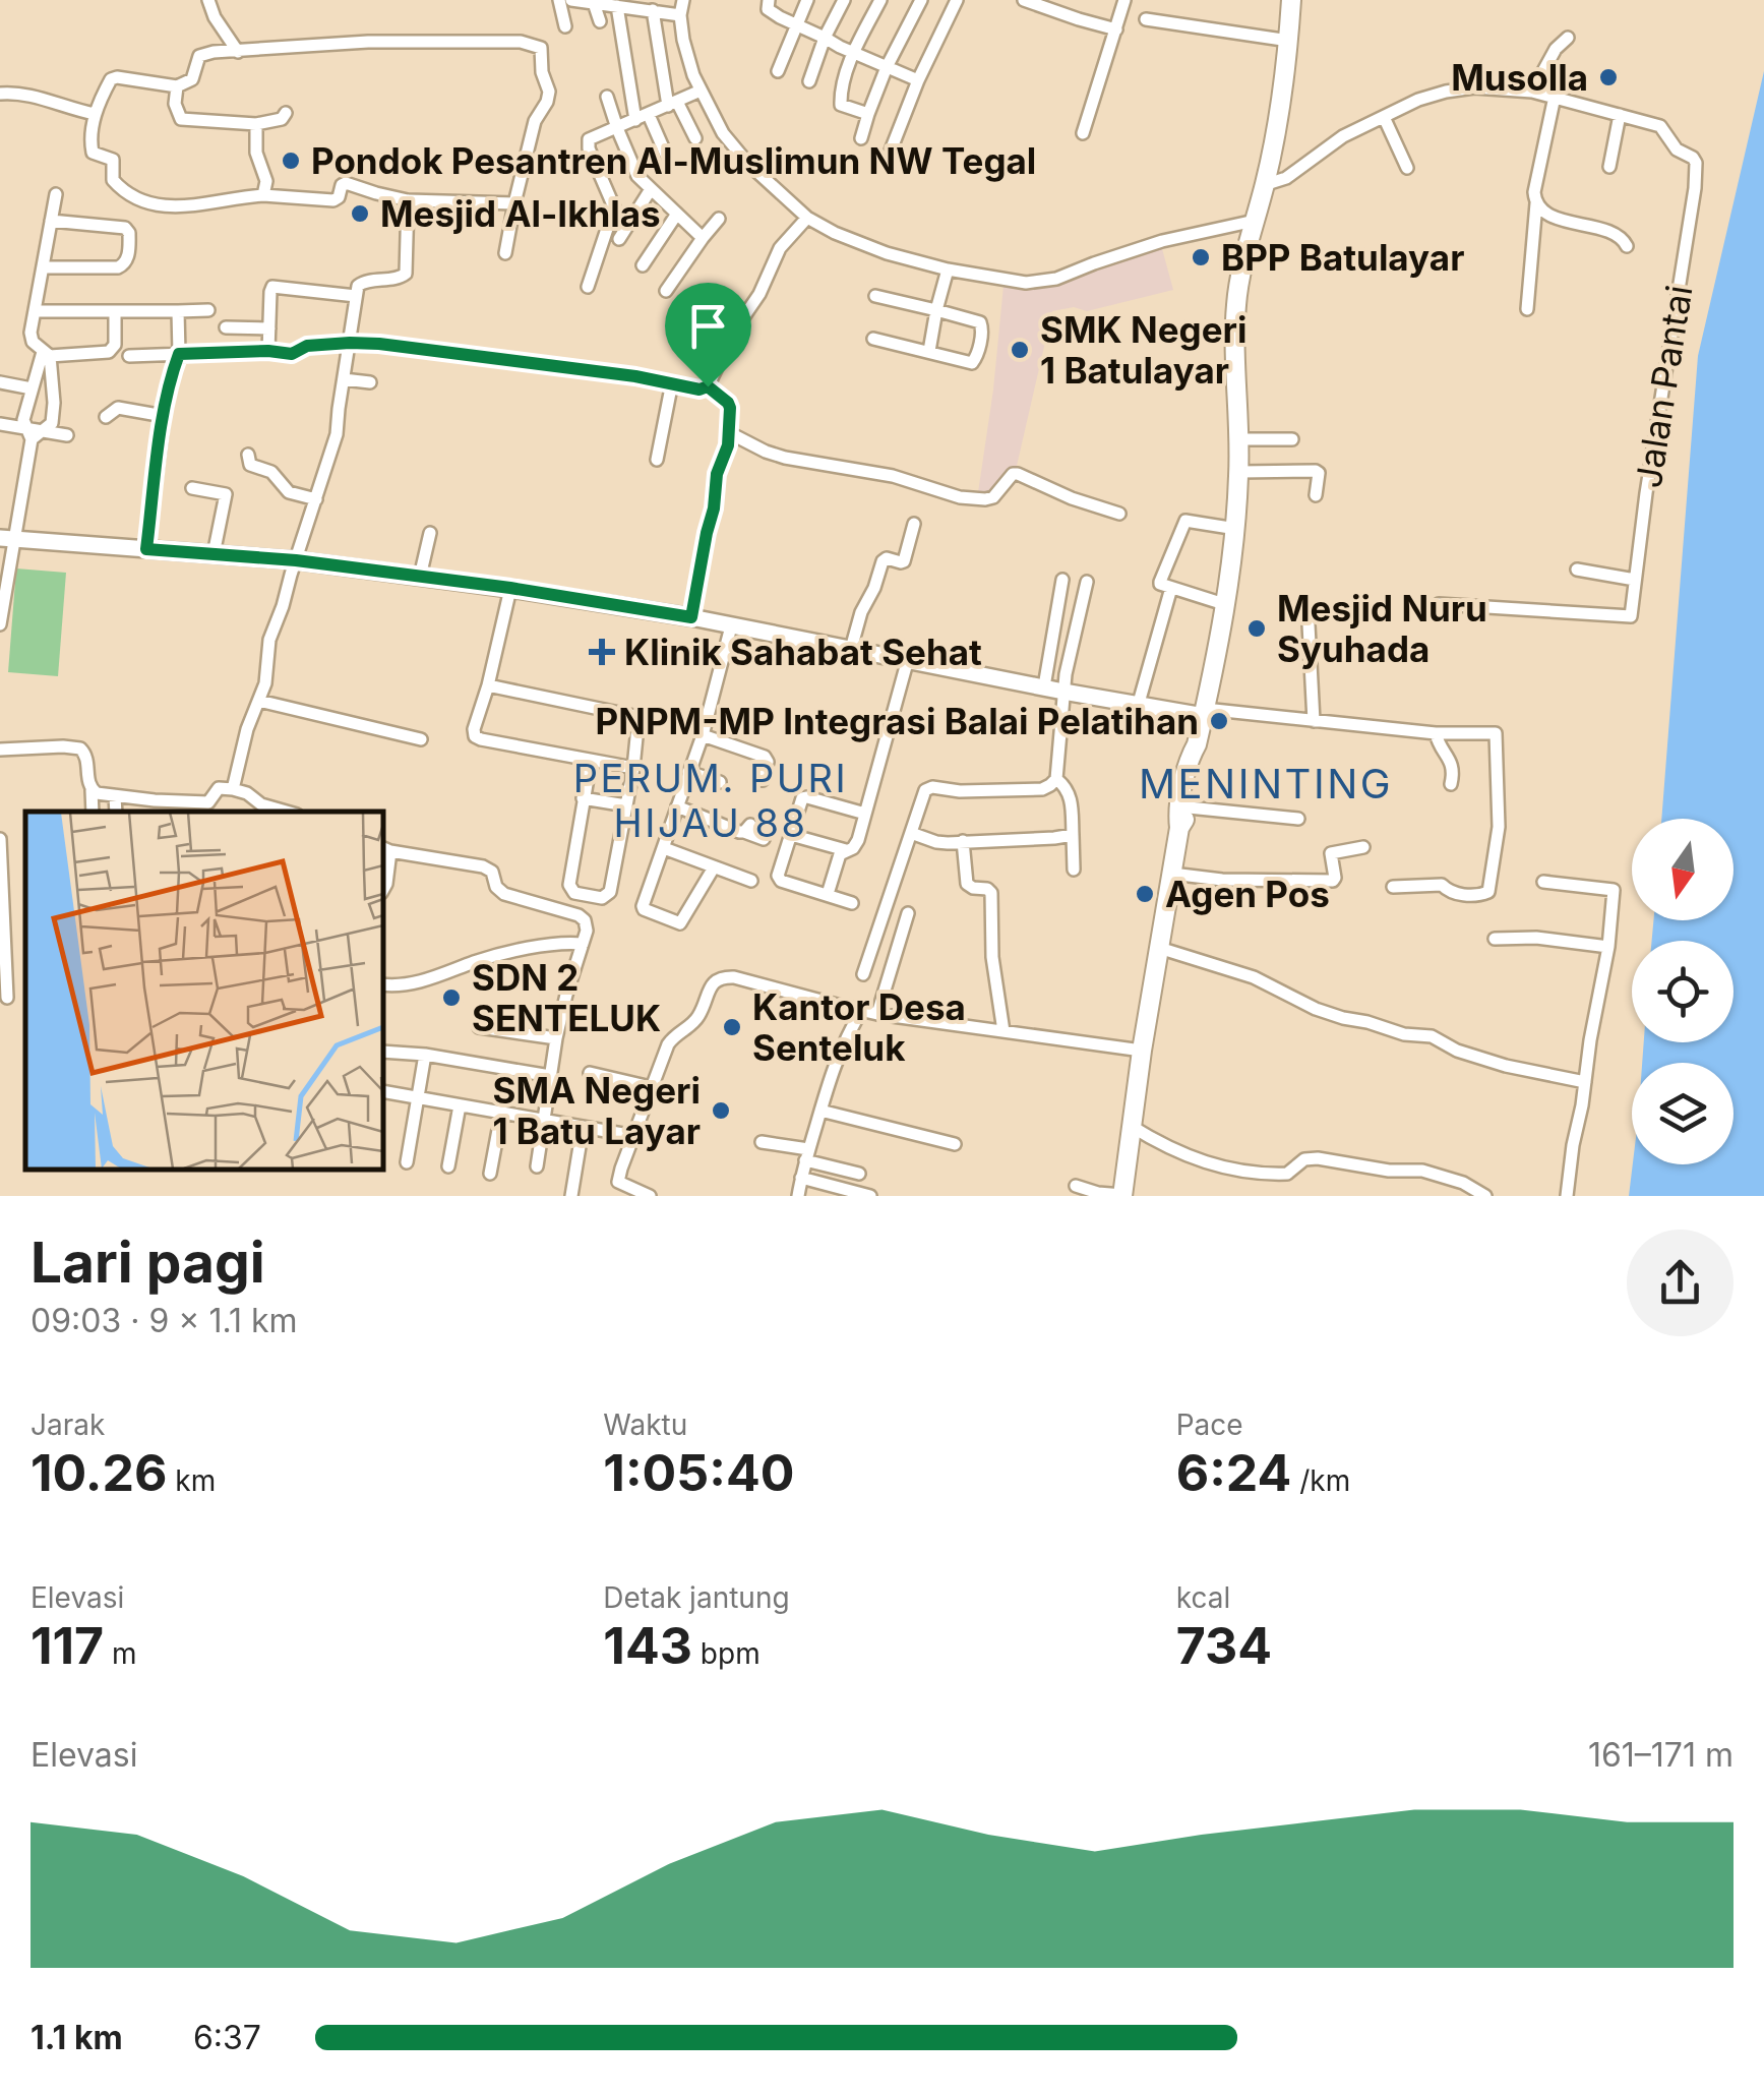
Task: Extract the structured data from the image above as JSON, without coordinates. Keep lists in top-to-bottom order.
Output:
{
  "streets": {
    "street": ["Jalan Pantai"]
  },
  "districts": ["PERUM. PURI HIJAU 88", "MENINTING"],
  "places": {
    "other": [
      "Musolla",
      "Pondok Pesantren Al-Muslimun NW Tegal",
      "Mesjid Al-Ikhlas",
      "BPP Batulayar",
      "SMK Negeri 1 Batulayar",
      "Mesjid Nuru Syuhada",
      "PNPM-MP Integrasi Balai Pelatihan",
      "Agen Pos",
      "SDN 2 SENTELUK",
      "Kantor Desa Senteluk",
      "SMA Negeri 1 Batu Layar"
    ],
    "health": ["Klinik Sahabat Sehat"]
  },
  "north": "bottom",
  "page": {
    "heading": ["Lari pagi", "09:03 · 9 × 1.1 km"],
    "stats": [
      ["Jarak", "10.26 km"],
      ["Waktu", "1:05:40"],
      ["Pace", "6:24 /km"],
      ["Elevasi", "117 m"],
      ["Detak jantung", "143 bpm"],
      ["kcal", "734"]
    ],
    "chart": ["Elevasi", "161–171 m"],
    "list": [
      {
        "name": "1.1 km",
        "note": "6:37"
      }
    ]
  }
}
